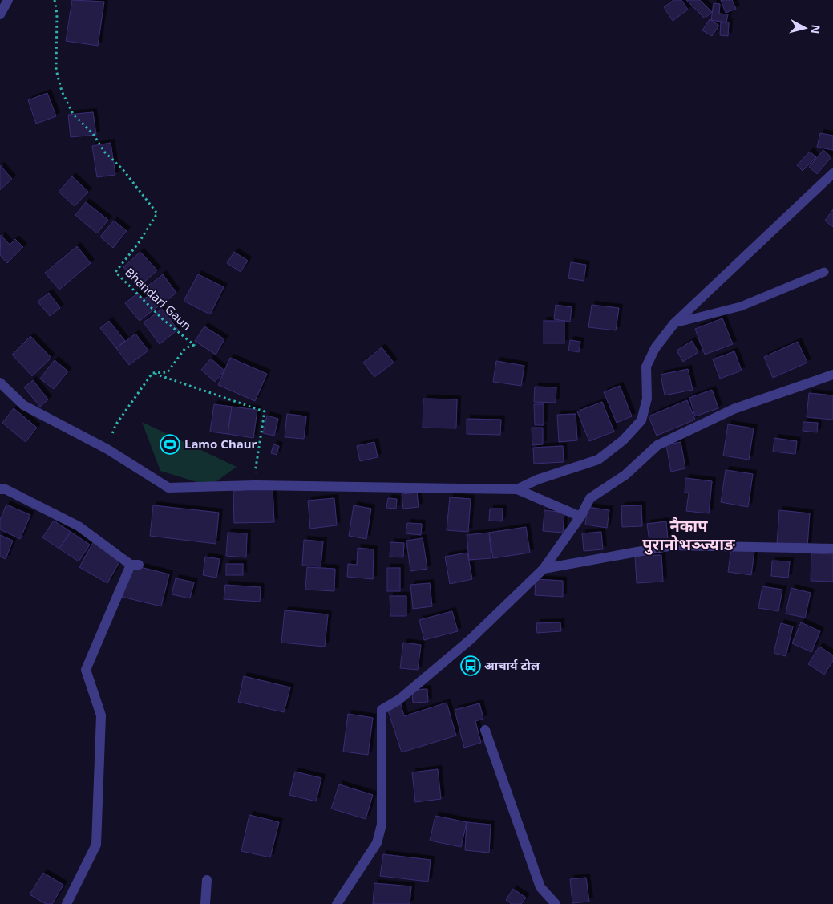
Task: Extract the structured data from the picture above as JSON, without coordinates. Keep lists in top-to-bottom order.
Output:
{
  "streets": {
    "path": ["Bhandari Gaun"]
  },
  "districts": ["नैकाप पुरानोभञ्ज्याङ"],
  "places": {
    "sports": ["Lamo Chaur"],
    "bus stop": ["आचार्य टोल"]
  },
  "north": "right"
}
